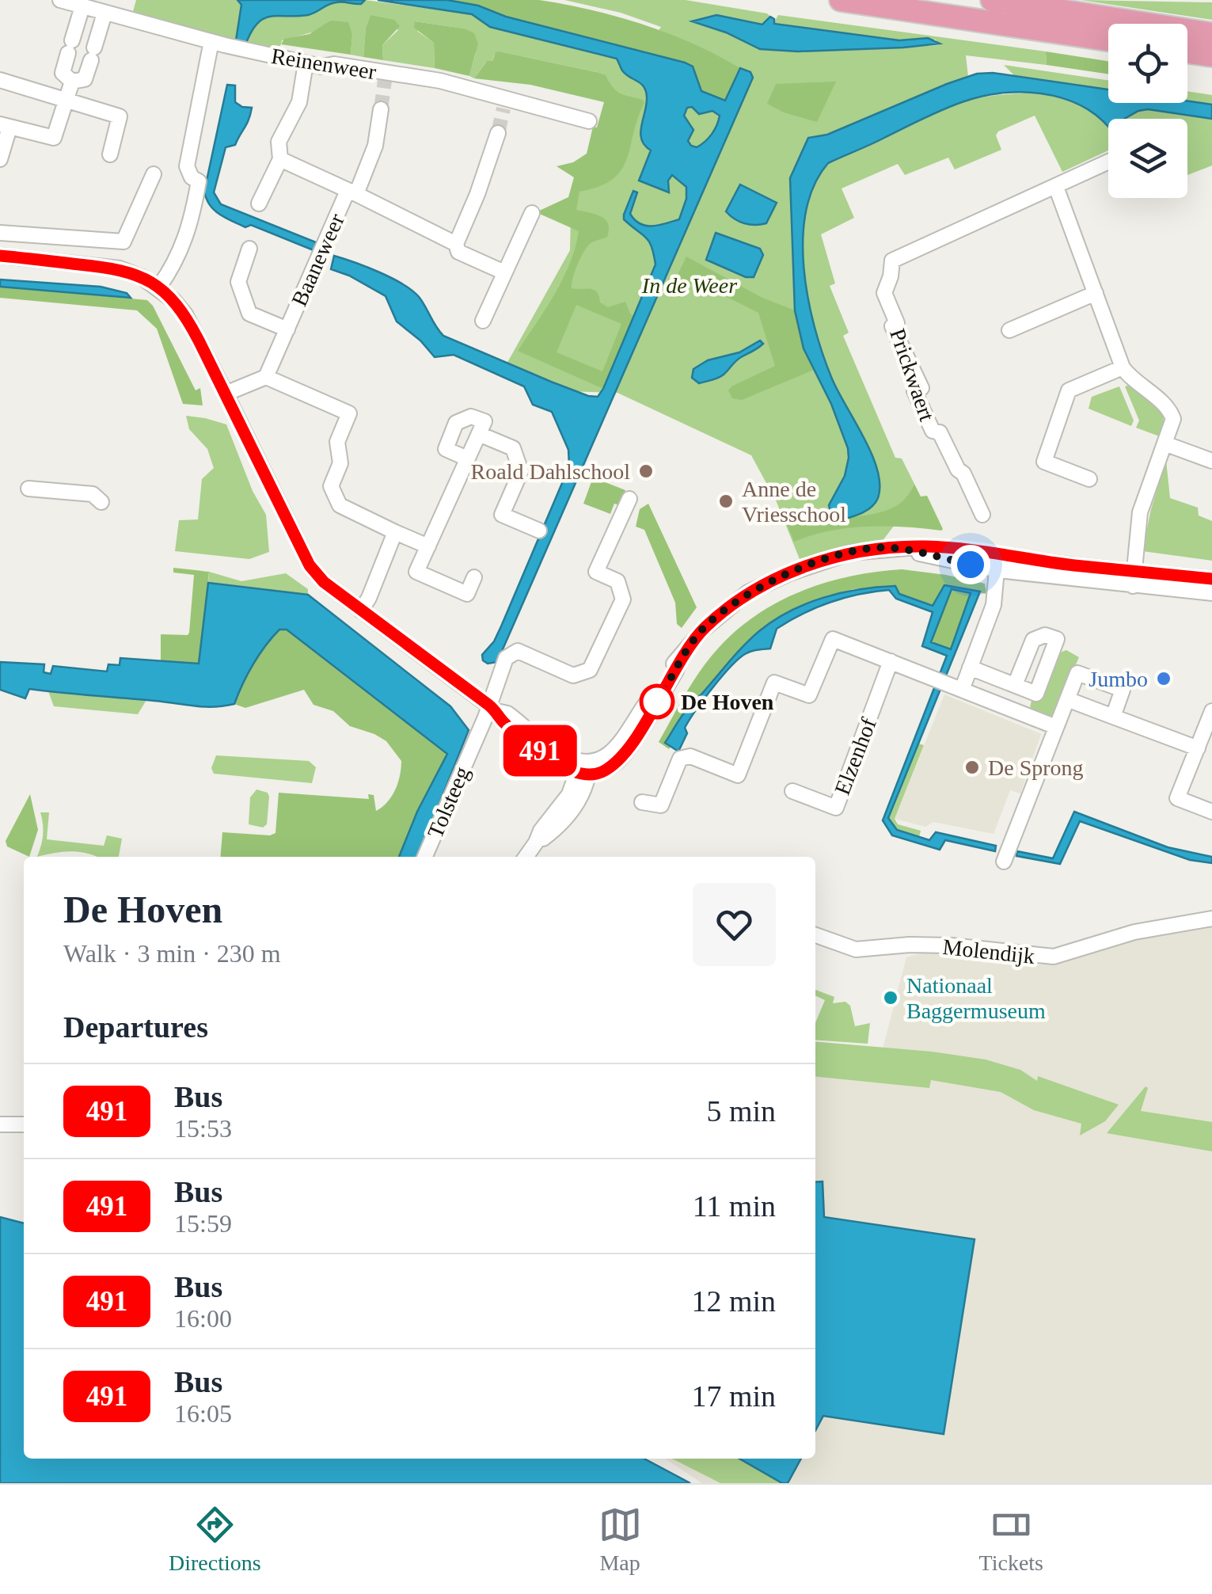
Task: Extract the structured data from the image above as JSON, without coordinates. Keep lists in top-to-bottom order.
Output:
{
  "streets": {
    "street": [
      "Reinenweer",
      "Baaneweer",
      "Prickwaert",
      "Elzenhof",
      "Tolsteeg",
      "Molendijk"
    ]
  },
  "parks": ["In de Weer"],
  "places": [
    "Roald Dahlschool",
    "Anne de Vriesschool",
    "Jumbo",
    "De Hoven",
    "De Sprong",
    "Nationaal Baggermuseum"
  ],
  "lines": ["bus line 491"],
  "page": {
    "on_map": "491",
    "heading": [
      ["De Hoven", "Walk · 3 min · 230 m"],
      "Departures"
    ],
    "list": [
      {
        "mark": "491",
        "name": "Bus",
        "note": "15:53",
        "value": "5 min"
      },
      {
        "mark": "491",
        "name": "Bus",
        "note": "15:59",
        "value": "11 min"
      },
      {
        "mark": "491",
        "name": "Bus",
        "note": "16:00",
        "value": "12 min"
      },
      {
        "mark": "491",
        "name": "Bus",
        "note": "16:05",
        "value": "17 min"
      }
    ],
    "tabs": ["Directions", "Map", "Tickets"]
  }
}
